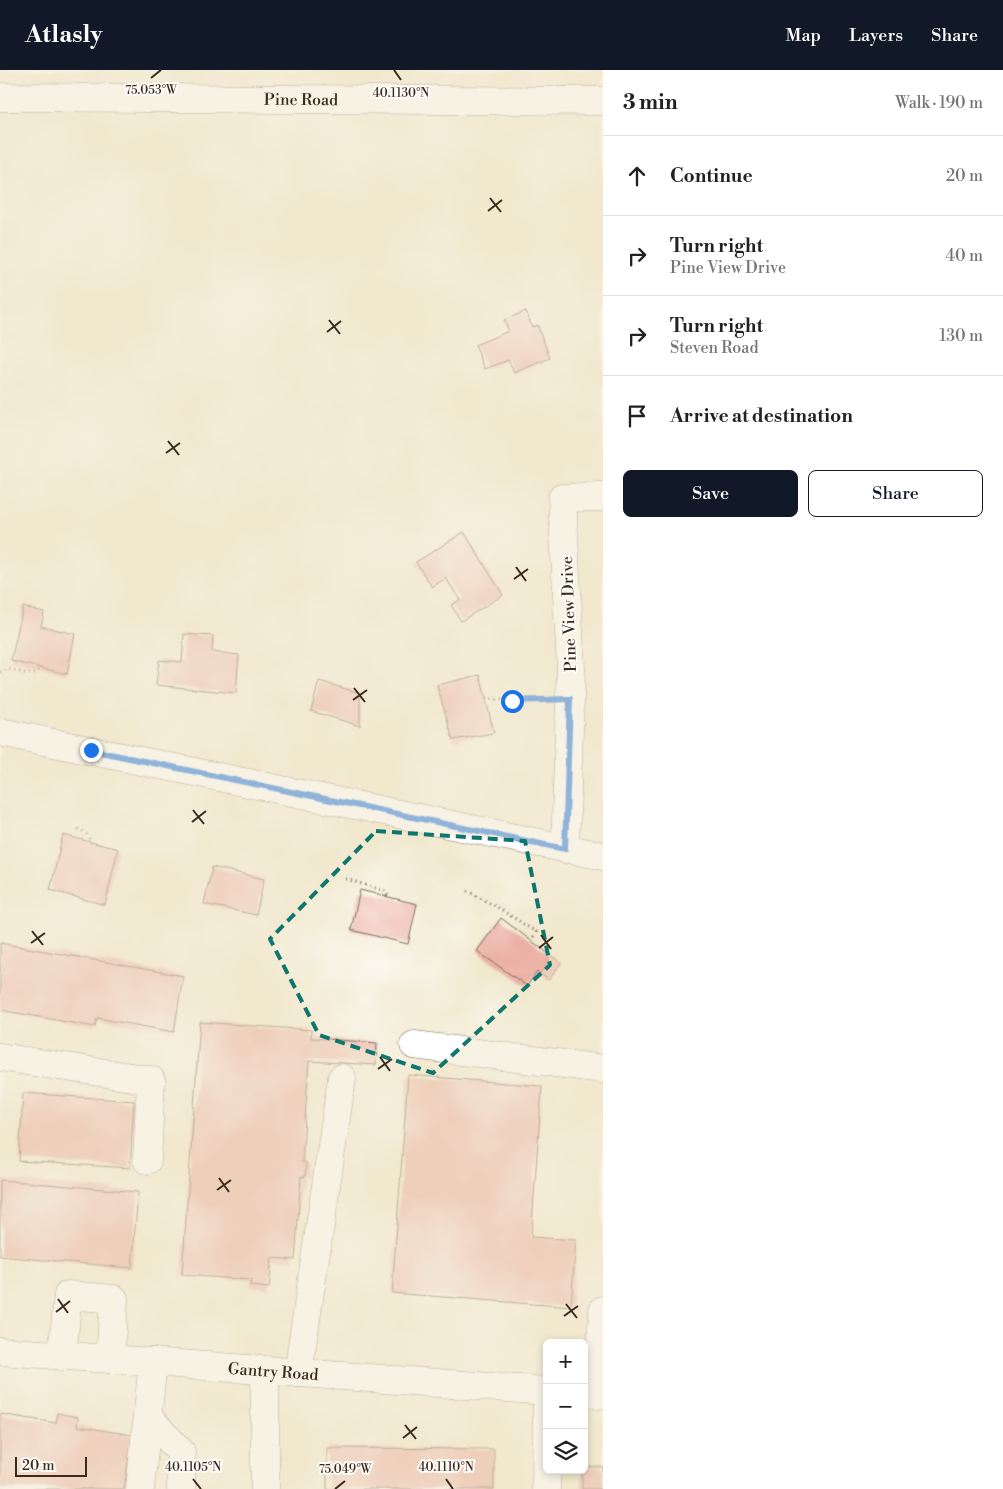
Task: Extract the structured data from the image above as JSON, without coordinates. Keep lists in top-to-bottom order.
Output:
{
  "streets": {
    "street": ["Pine Road", "Pine View Drive", "Gantry Road"]
  },
  "scale_bar": "20 m",
  "page": {
    "header": "Atlasly",
    "nav": ["Map", "Layers", "Share"],
    "heading": ["3 min", "Walk · 190 m"],
    "list": [
      ["Continue", "20 m"],
      ["Turn right", "Pine View Drive", "40 m"],
      ["Turn right", "Steven Road", "130 m"],
      "Arrive at destination"
    ],
    "buttons": ["Save", "Share"],
    "map_buttons": ["+", "−"],
    "scale": "20 m"
  },
  "coordinates": [
    "75.053°W",
    "40.1130°N",
    "40.1105°N",
    "40.1110°N",
    "75.049°W"
  ]
}
